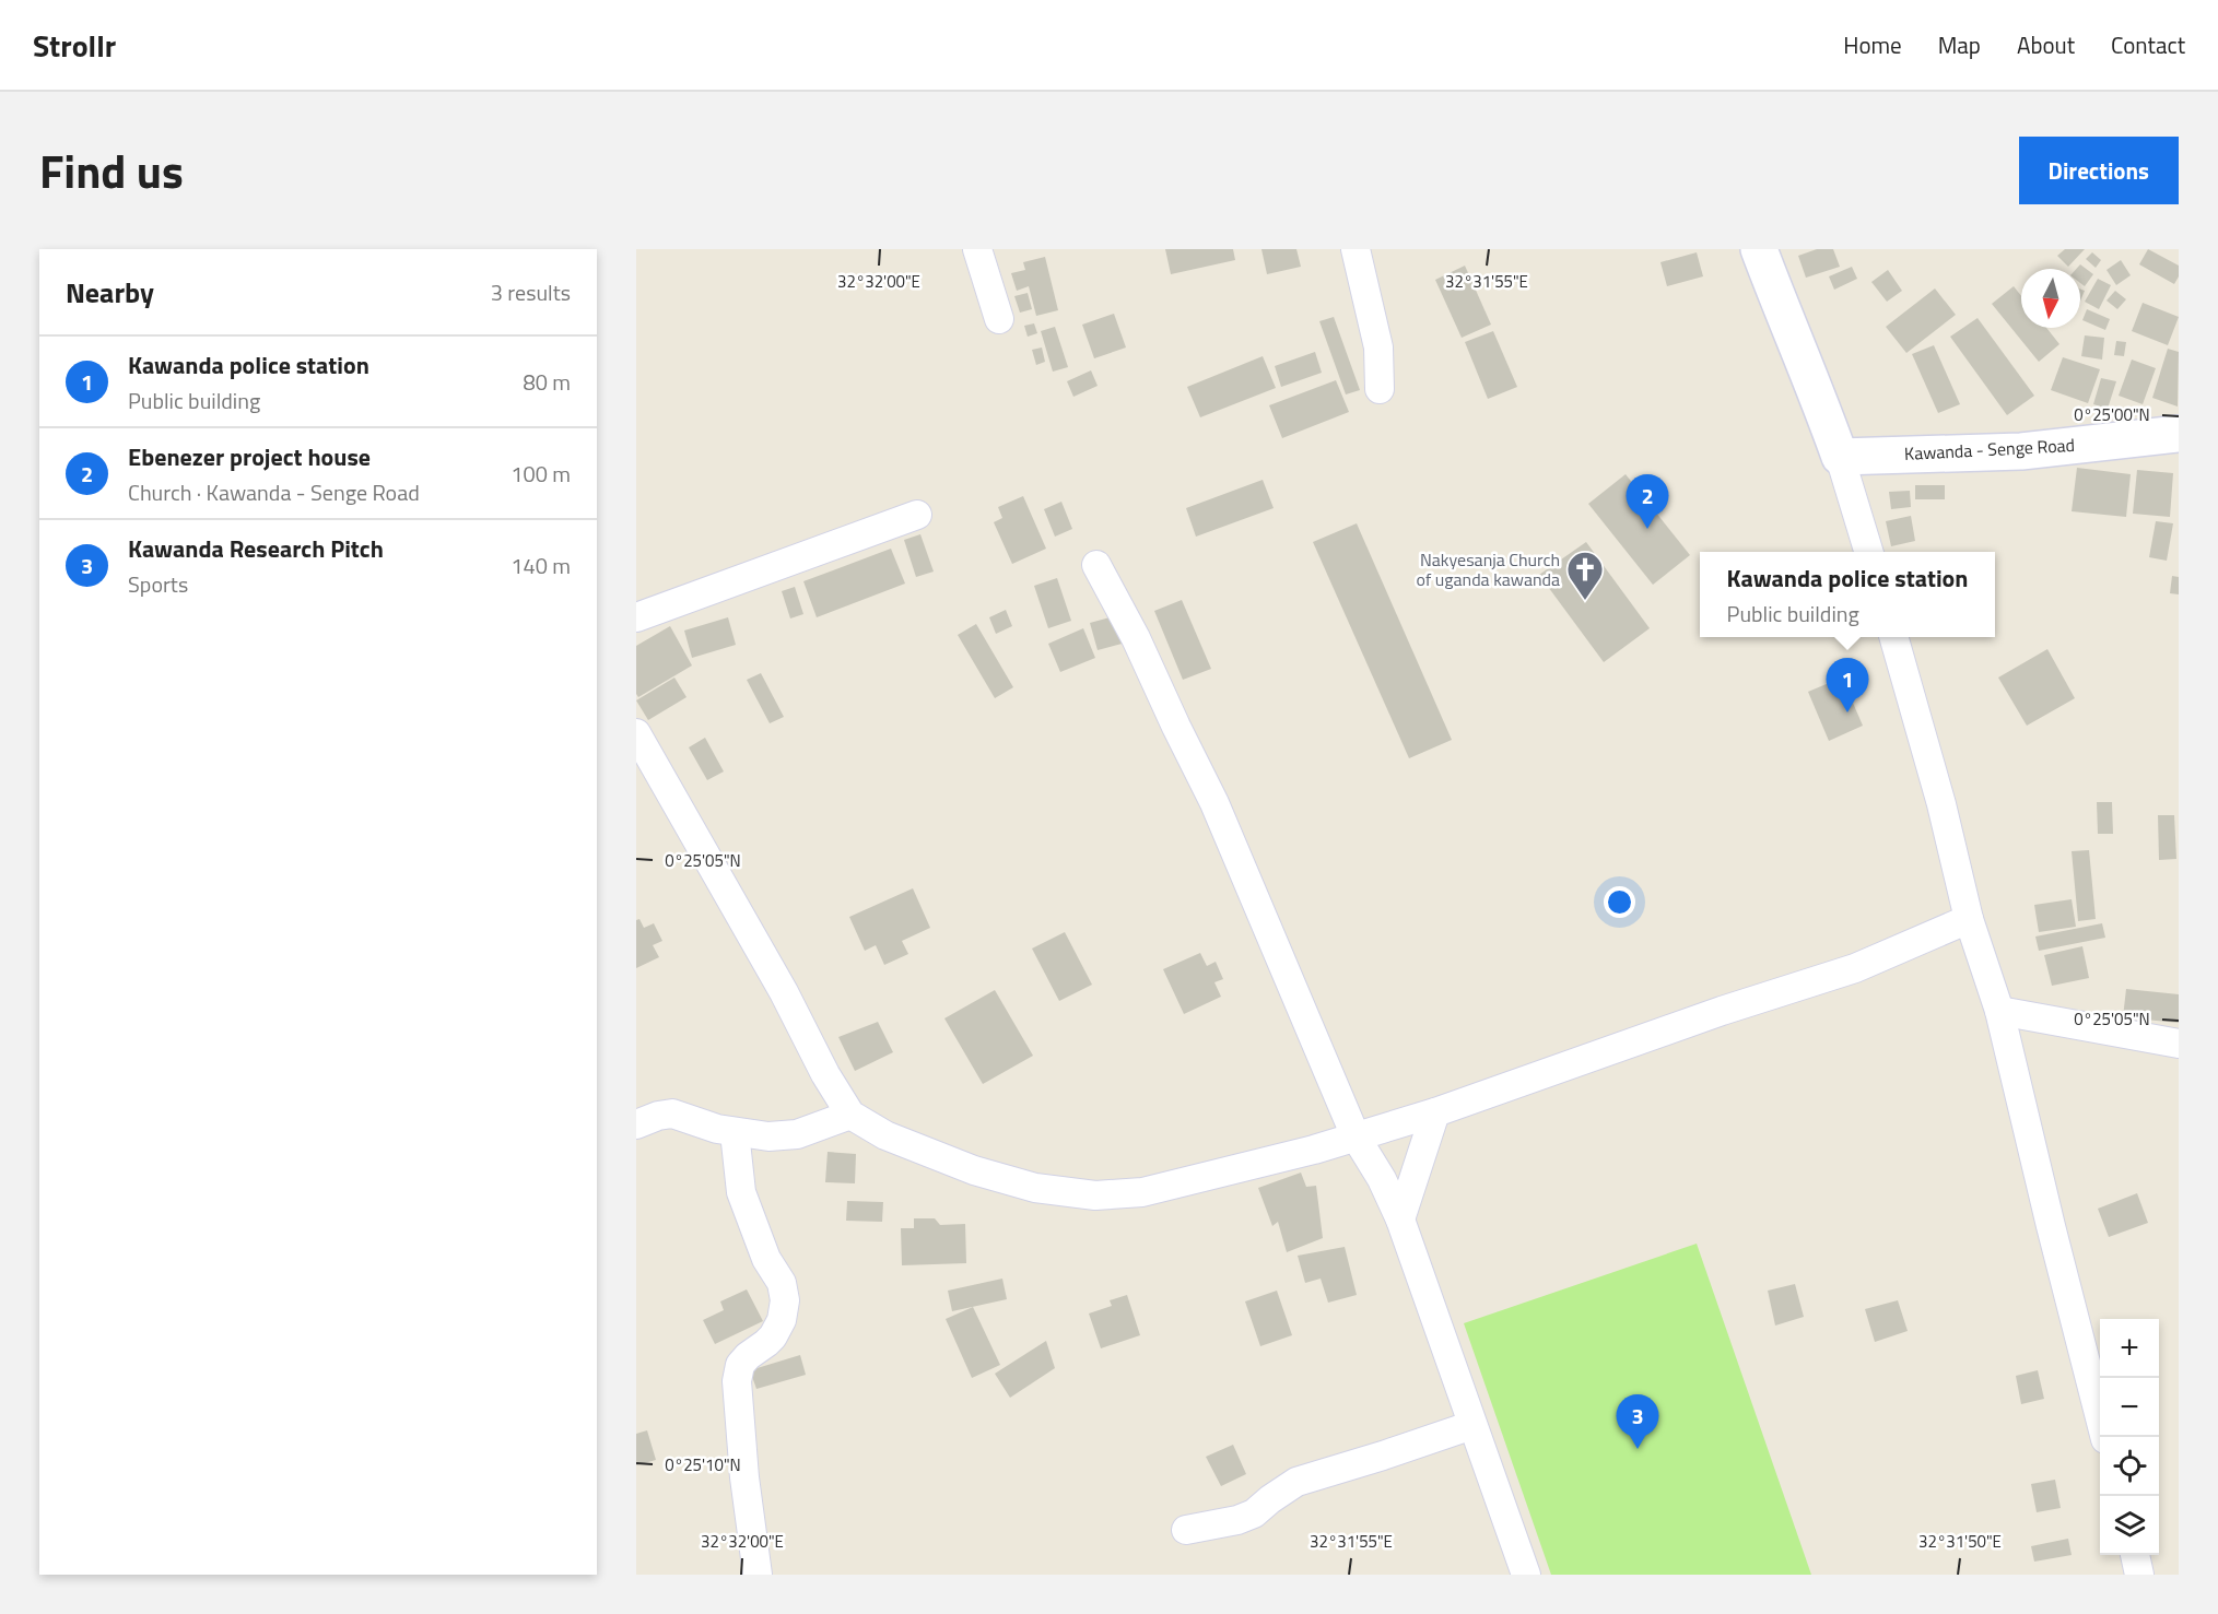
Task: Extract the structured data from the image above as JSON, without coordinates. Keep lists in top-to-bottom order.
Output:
{
  "streets": {
    "street": ["Kawanda - Senge Road"]
  },
  "places": {
    "church": ["Nakyesanja Church of uganda kawanda"]
  },
  "north": "bottom",
  "page": {
    "header": "Strollr",
    "nav": [
      "Home",
      "Map",
      "About",
      "Contact"
    ],
    "title": "Find us",
    "buttons": "Directions",
    "heading": ["Nearby", "3 results"],
    "list": [
      {
        "mark": "1",
        "name": "Kawanda police station",
        "note": "Public building",
        "value": "80 m"
      },
      {
        "mark": "2",
        "name": "Ebenezer project house",
        "note": "Church · Kawanda - Senge Road",
        "value": "100 m"
      },
      {
        "mark": "3",
        "name": "Kawanda Research Pitch",
        "note": "Sports",
        "value": "140 m"
      }
    ],
    "pins": ["2", "1", "3"],
    "popup": ["Kawanda police station", "Public building"],
    "map_buttons": ["+", "−"]
  },
  "coordinates": [
    "32°32'00\"E",
    "32°31'55\"E",
    "0°25'00\"N",
    "0°25'05\"N",
    "0°25'10\"N",
    "32°31'50\"E"
  ]
}
